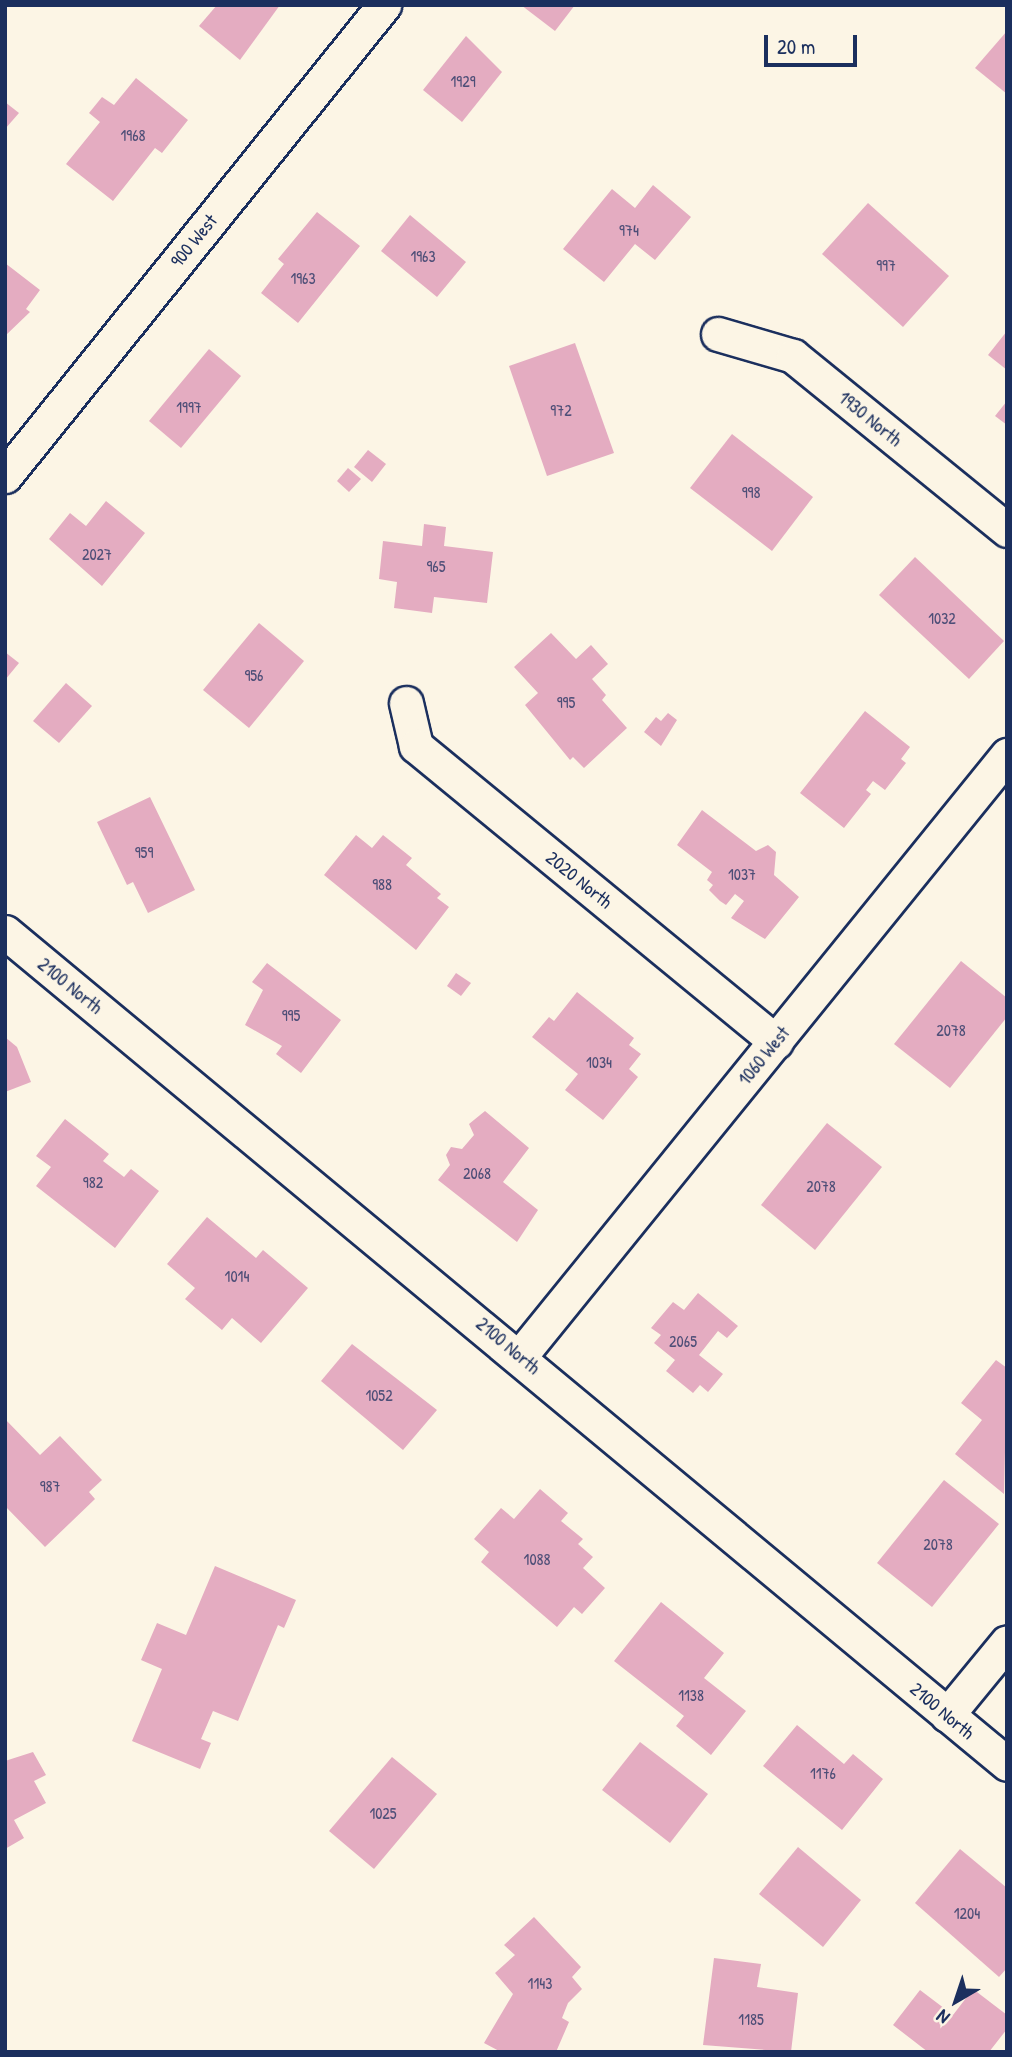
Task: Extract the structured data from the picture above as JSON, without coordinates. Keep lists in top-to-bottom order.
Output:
{
  "streets": {
    "street": [
      "900 West",
      "1930 North",
      "2020 North",
      "2100 North",
      "1060 West"
    ]
  },
  "crossings": [
    ["2020 North", "1060 West"],
    ["2100 North", "1060 West"]
  ],
  "house_numbers": [
    "1929",
    "1968",
    "974",
    "1963",
    "997",
    "1963",
    "1997",
    "972",
    "998",
    "2027",
    "965",
    "1032",
    "956",
    "995",
    "959",
    "1037",
    "988",
    "995",
    "2078",
    "1034",
    "2068",
    "982",
    "2078",
    "1014",
    "2065",
    "1052",
    "987",
    "2078",
    "1088",
    "1138",
    "1176",
    "1025",
    "1204",
    "1143",
    "1185"
  ],
  "scale_bar": "20 m",
  "north": "bottom left"
}
